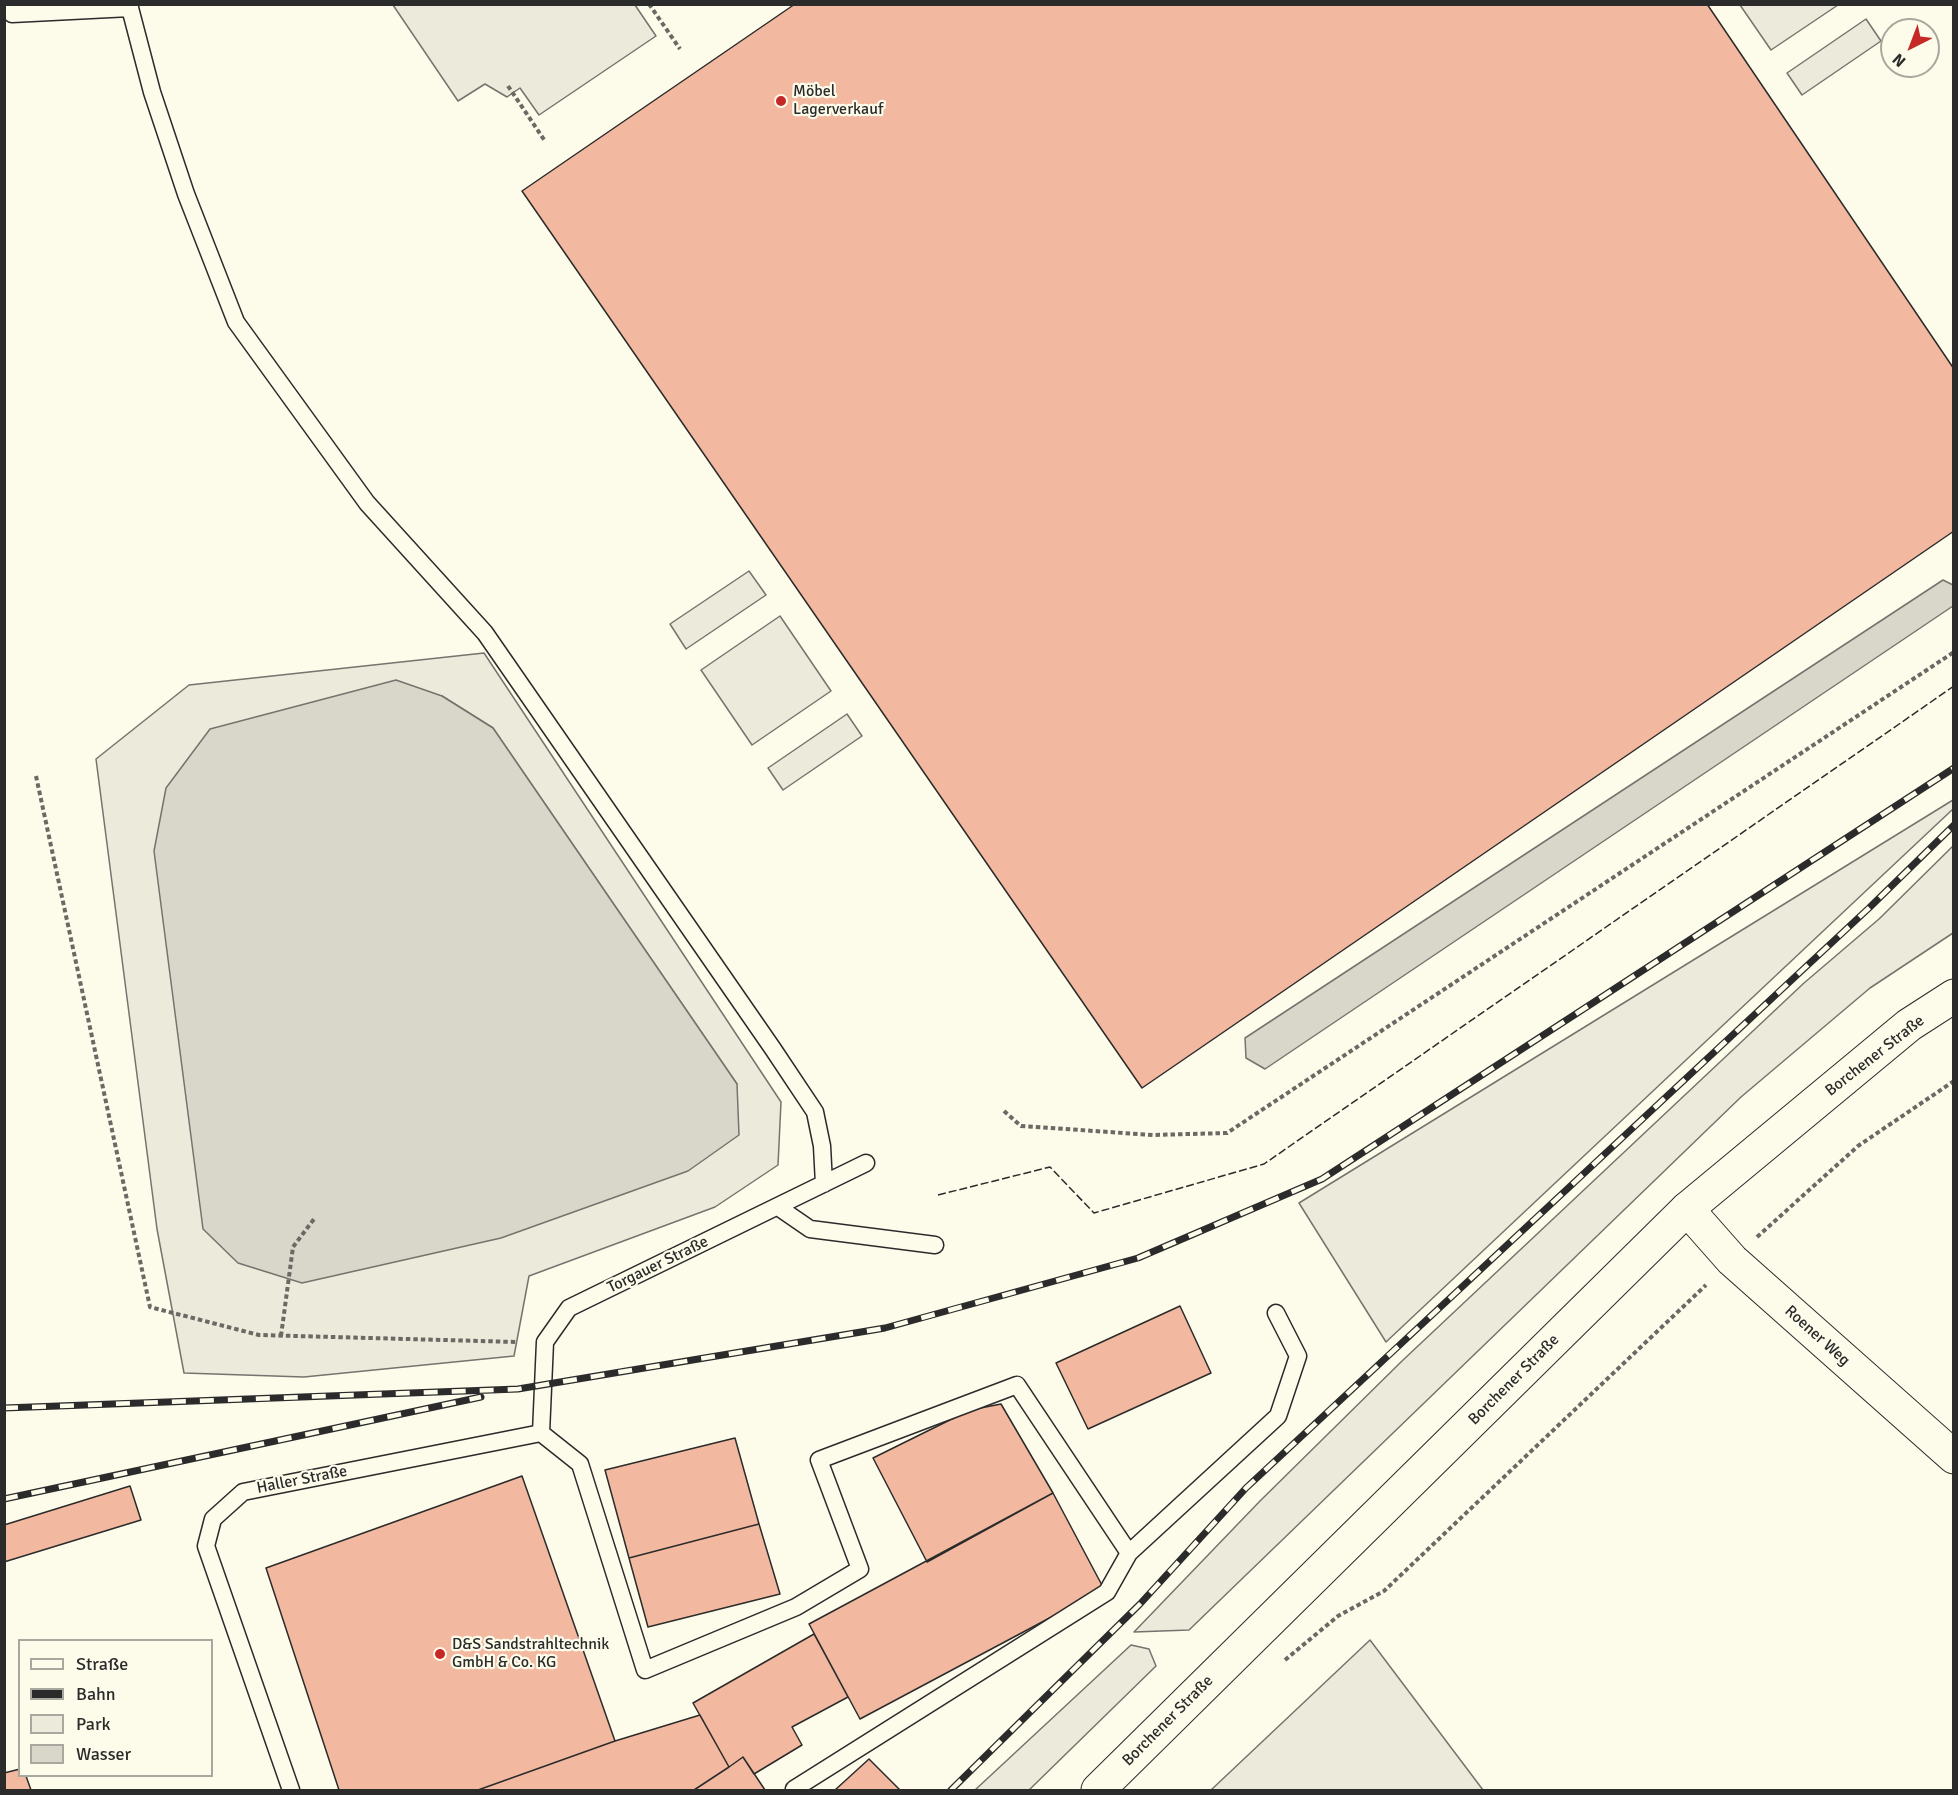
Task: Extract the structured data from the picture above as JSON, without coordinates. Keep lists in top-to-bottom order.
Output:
{
  "streets": {
    "main road": ["Borchener Straße", "Roener Weg"],
    "lane": ["Torgauer Straße", "Haller Straße"]
  },
  "crossings": [
    ["Borchener Straße", "Roener Weg"]
  ],
  "places": ["Möbel Lagerverkauf", "D&S Sandstrahltechnik GmbH & Co. KG"],
  "legend": [
    "Straße",
    "Bahn",
    "Park",
    "Wasser"
  ],
  "north": "bottom left"
}
